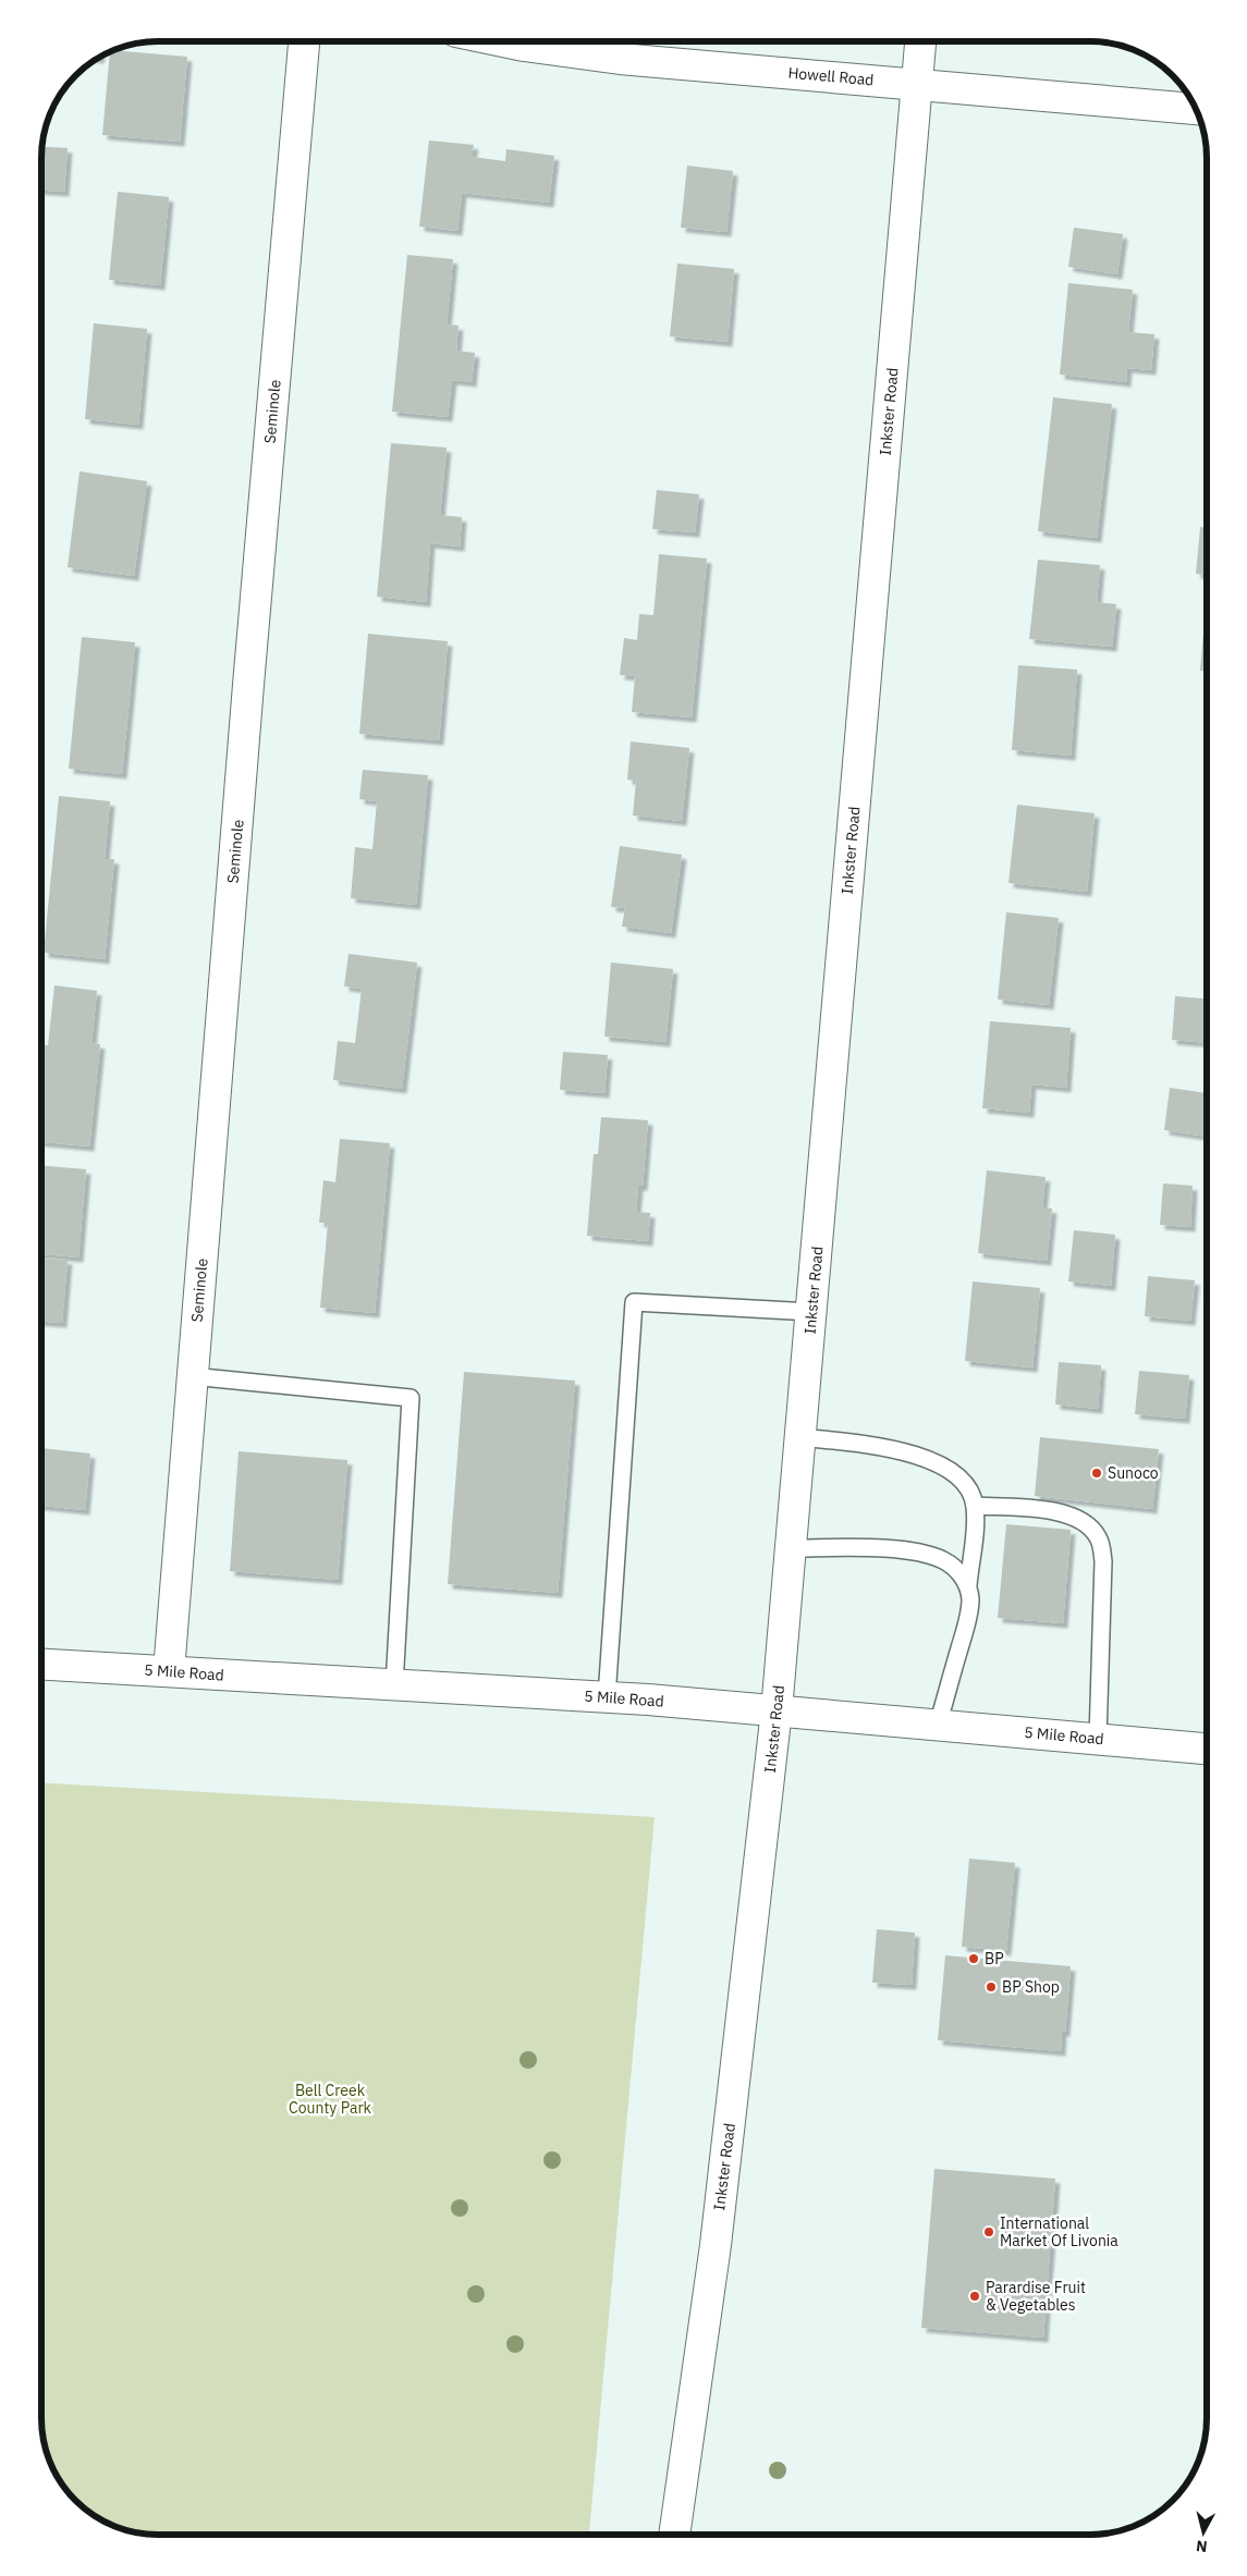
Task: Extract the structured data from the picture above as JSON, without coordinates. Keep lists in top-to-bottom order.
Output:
{
  "streets": {
    "main road": [
      "Howell Road",
      "Seminole",
      "Inkster Road",
      "5 Mile Road"
    ]
  },
  "crossings": [
    ["Howell Road", "Inkster Road"],
    ["Seminole", "5 Mile Road"],
    ["Inkster Road", "5 Mile Road"]
  ],
  "parks": ["Bell Creek County Park"],
  "places": [
    "Sunoco",
    "BP",
    "BP Shop",
    "International Market Of Livonia",
    "Parardise Fruit & Vegetables"
  ],
  "north": "bottom"
}
